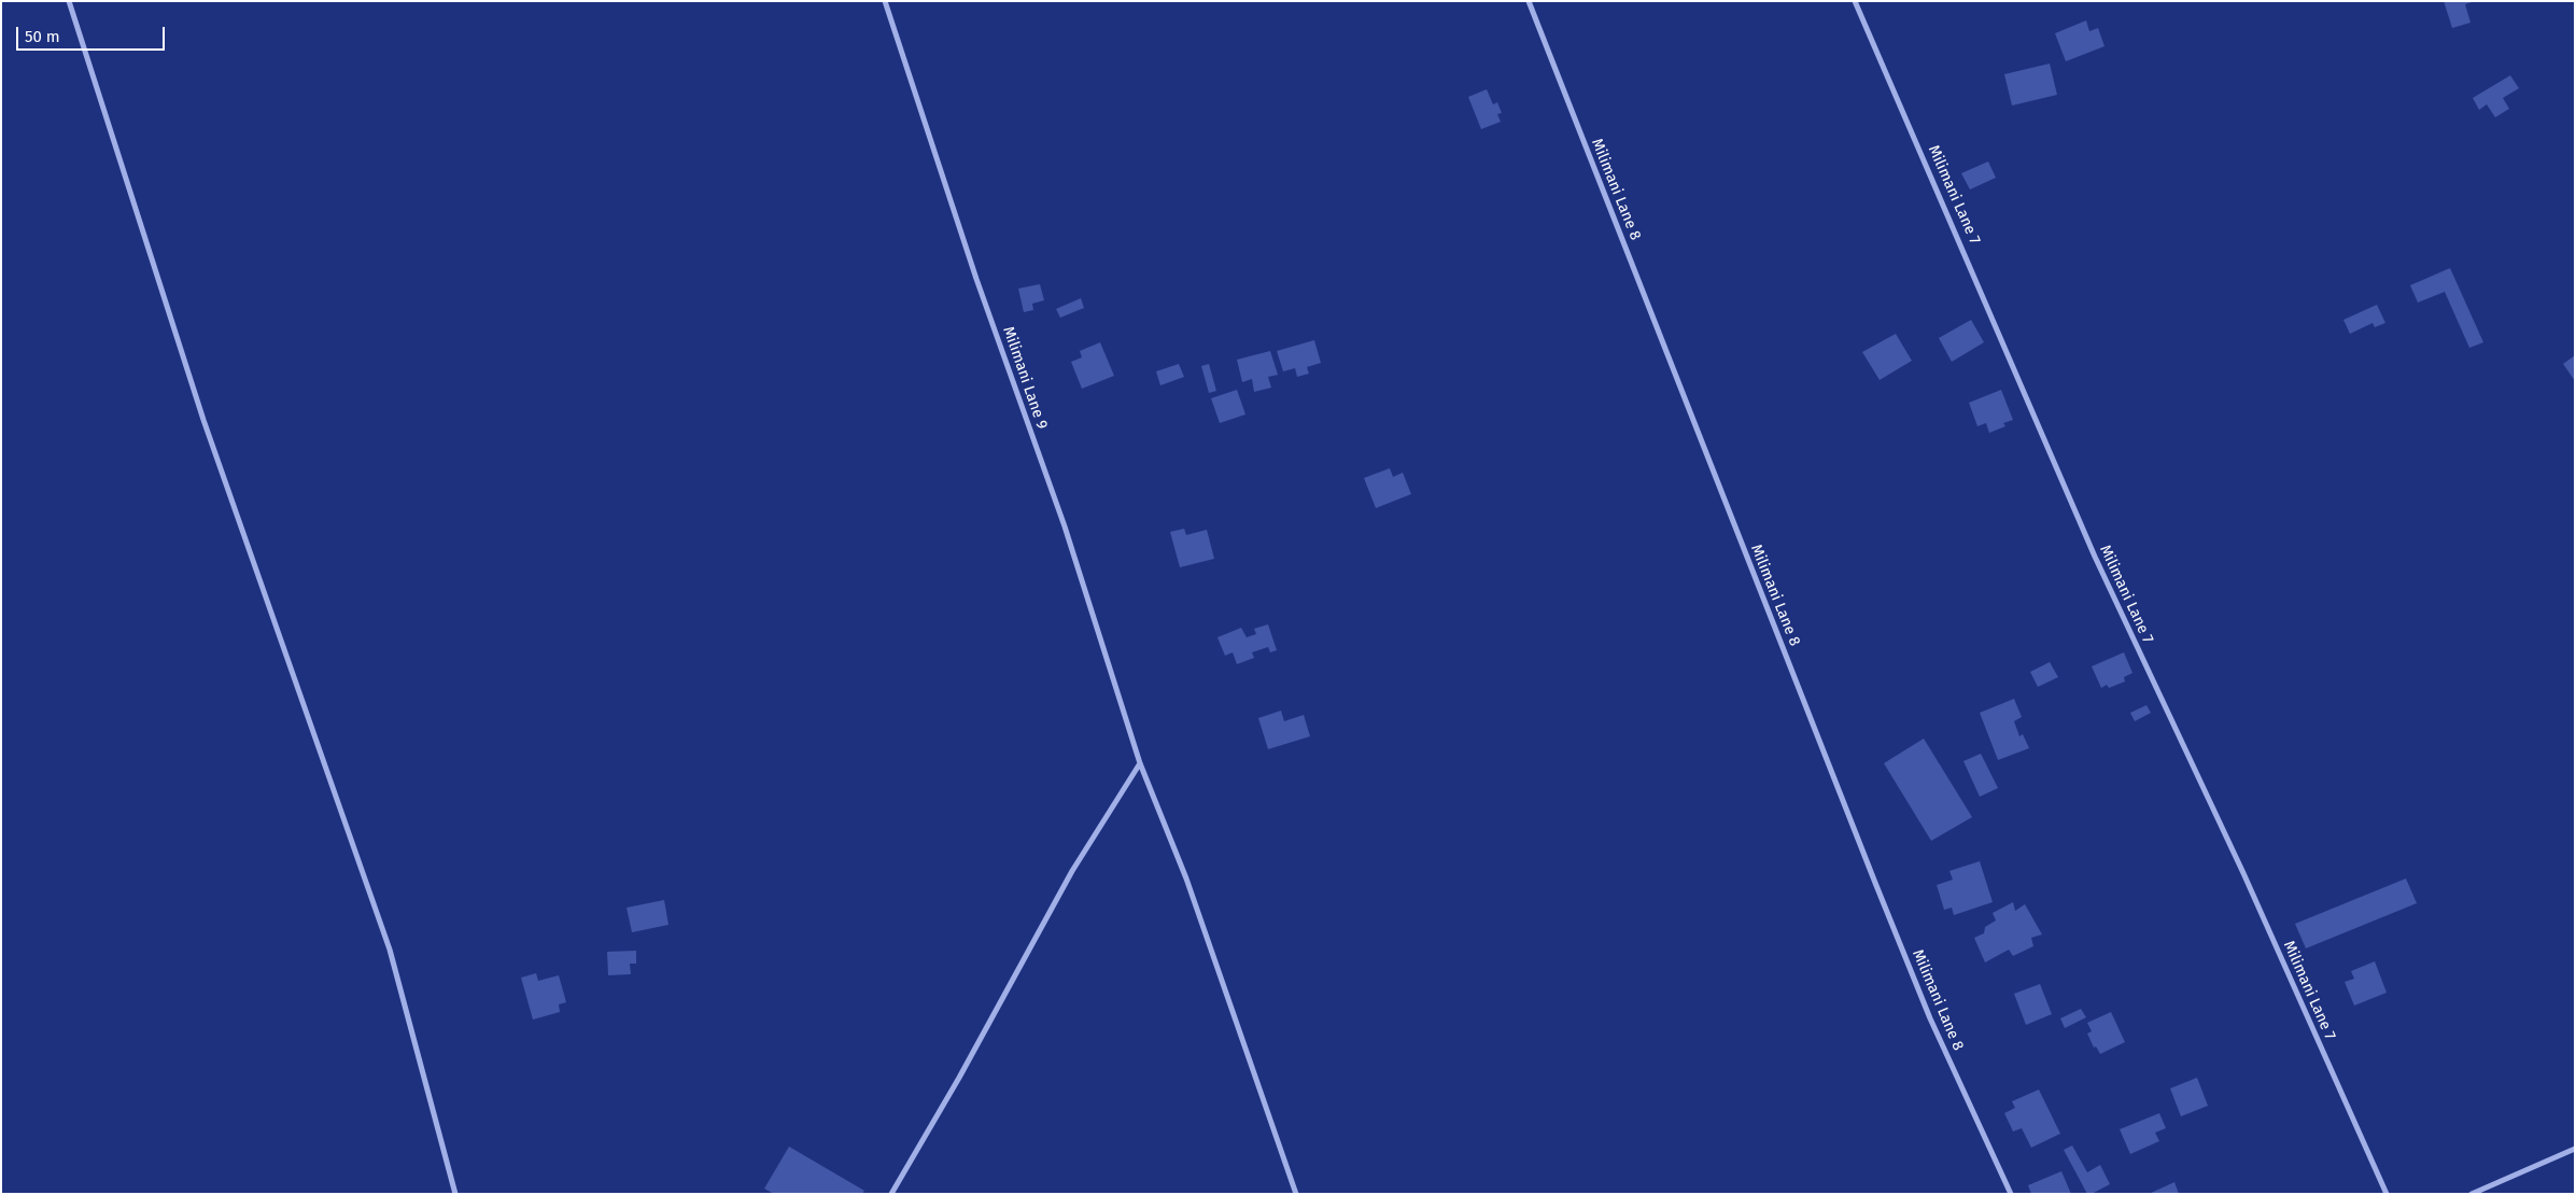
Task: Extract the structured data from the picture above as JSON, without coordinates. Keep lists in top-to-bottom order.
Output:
{
  "streets": {
    "street": ["Milimani Lane 8", "Milimani Lane 7", "Milimani Lane 9"]
  },
  "scale_bar": "50 m"
}
